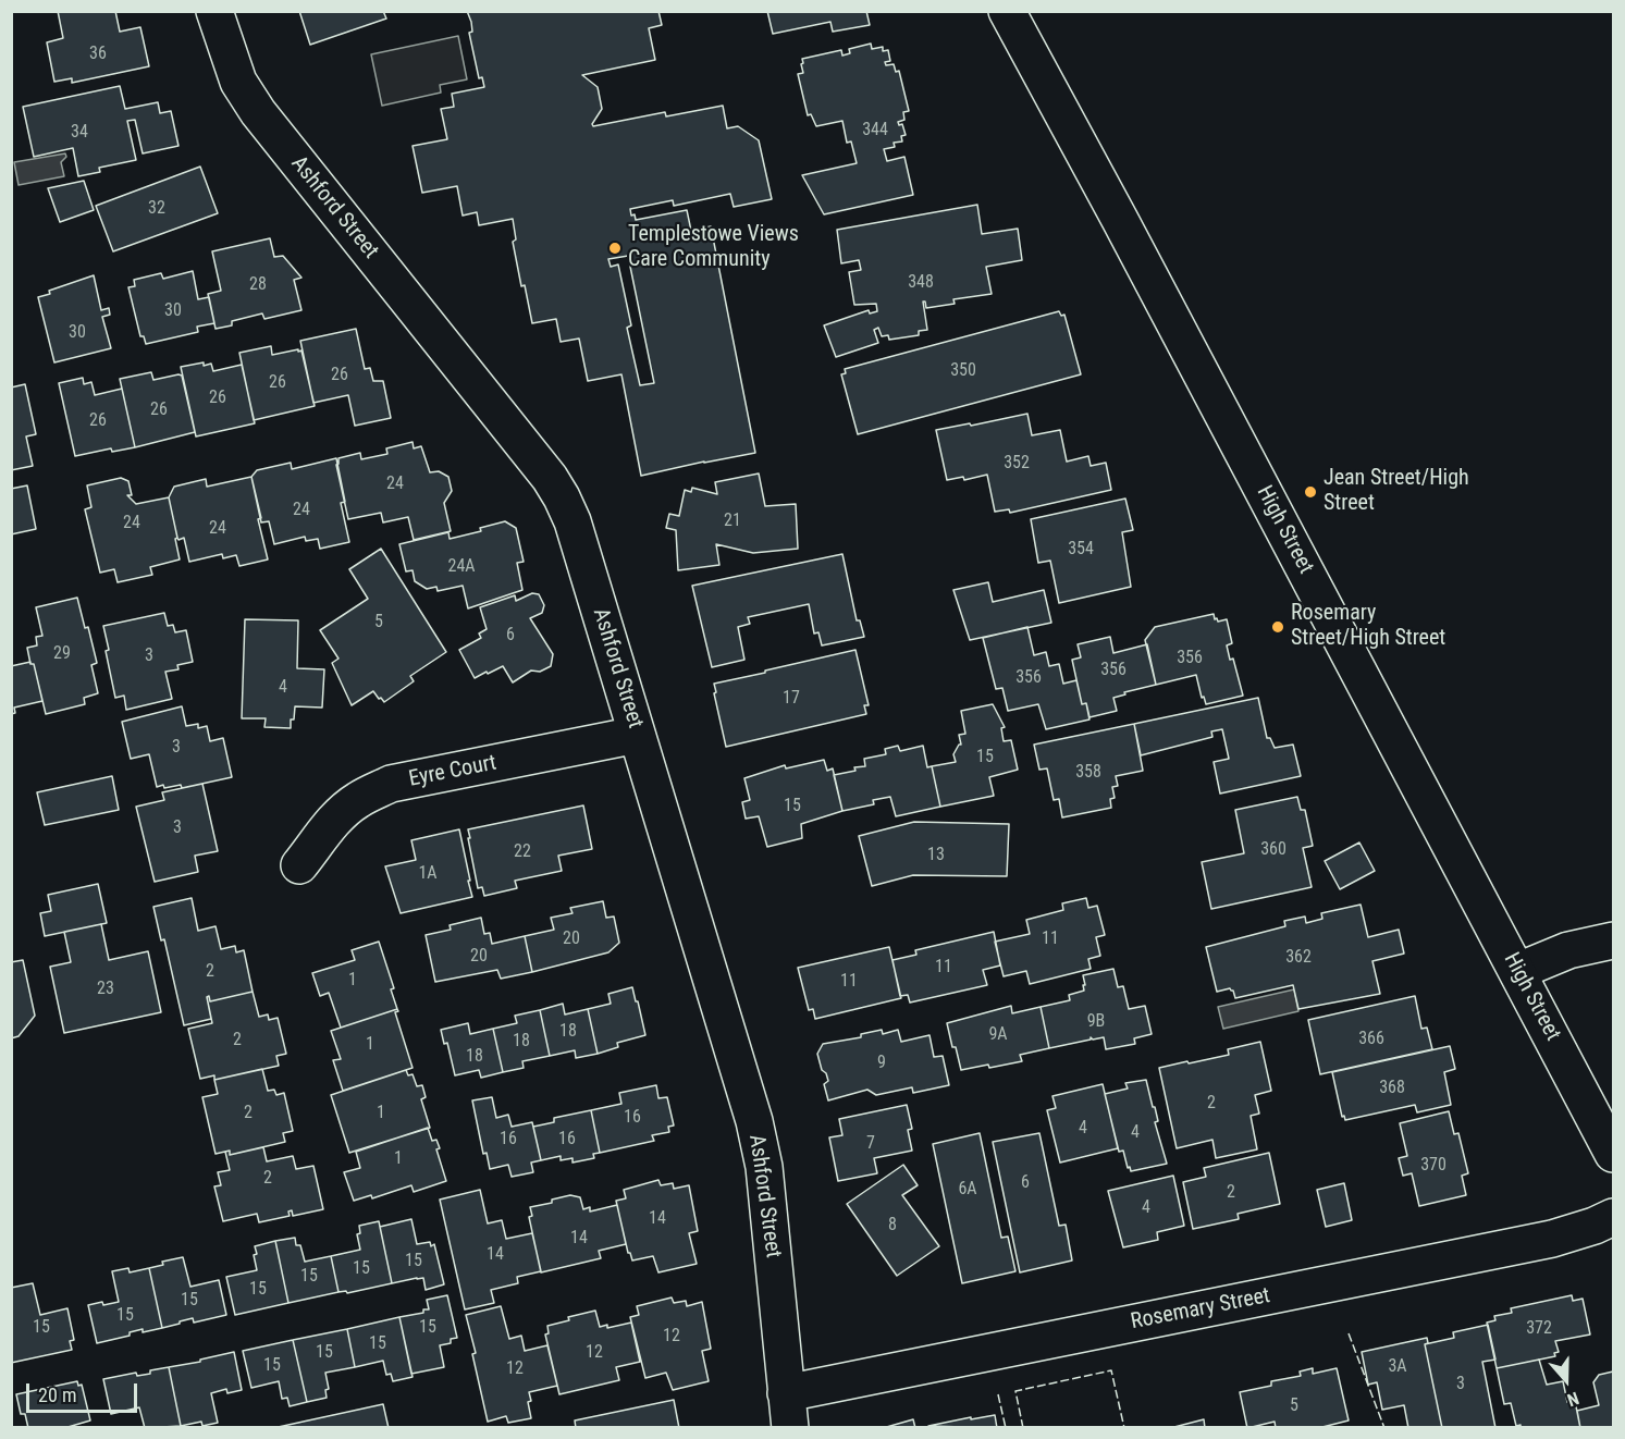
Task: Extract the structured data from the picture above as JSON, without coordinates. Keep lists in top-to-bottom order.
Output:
{
  "streets": {
    "street": [
      "Ashford Street",
      "High Street",
      "Eyre Court",
      "Rosemary Street"
    ]
  },
  "crossings": [
    ["Ashford Street", "Eyre Court"],
    ["Ashford Street", "Rosemary Street"]
  ],
  "places": ["Templestowe Views Care Community", "Jean Street/High Street", "Rosemary Street/High Street"],
  "house_numbers": [
    "36",
    "344",
    "34",
    "32",
    "348",
    "28",
    "30",
    "30",
    "350",
    "26",
    "26",
    "26",
    "26",
    "26",
    "352",
    "24",
    "24",
    "21",
    "24",
    "24",
    "354",
    "24A",
    "5",
    "6",
    "29",
    "3",
    "356",
    "356",
    "356",
    "4",
    "17",
    "3",
    "15",
    "358",
    "15",
    "3",
    "360",
    "22",
    "13",
    "1A",
    "20",
    "11",
    "20",
    "362",
    "11",
    "2",
    "1",
    "11",
    "23",
    "9B",
    "18",
    "9A",
    "366",
    "2",
    "18",
    "1",
    "18",
    "9",
    "368",
    "2",
    "2",
    "1",
    "16",
    "4",
    "4",
    "16",
    "16",
    "7",
    "1",
    "370",
    "2",
    "6",
    "6A",
    "2",
    "4",
    "14",
    "8",
    "14",
    "14",
    "15",
    "15",
    "15",
    "15",
    "15",
    "15",
    "15",
    "15",
    "372",
    "12",
    "15",
    "15",
    "12",
    "15",
    "3A",
    "12",
    "3",
    "5"
  ],
  "scale_bar": "20 m",
  "north": "bottom"
}
